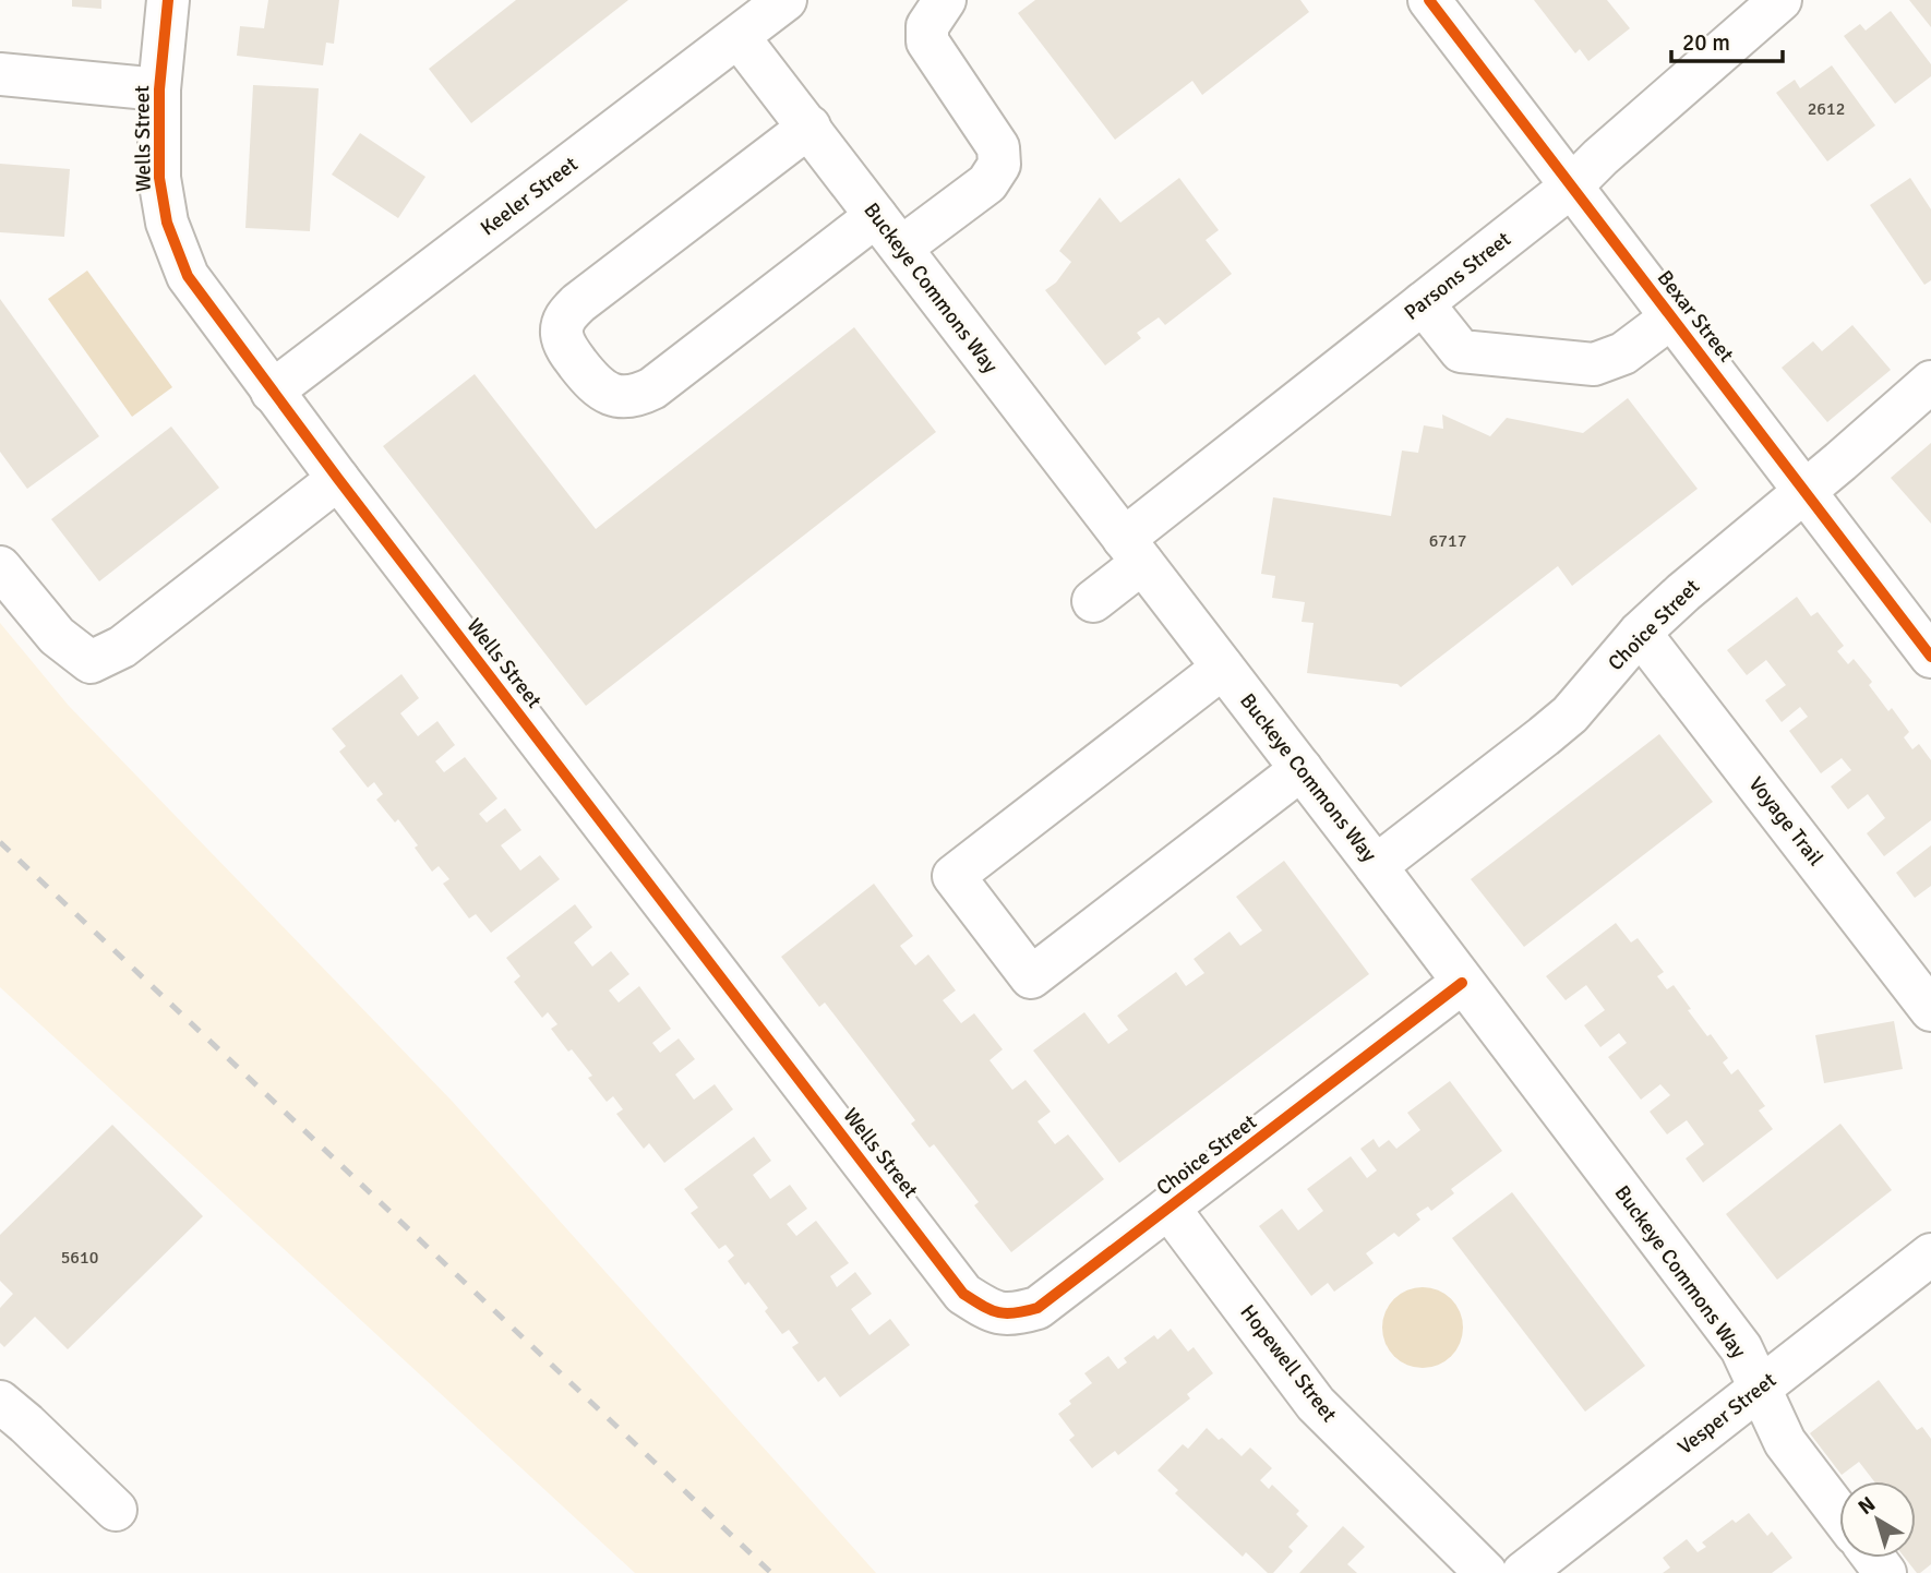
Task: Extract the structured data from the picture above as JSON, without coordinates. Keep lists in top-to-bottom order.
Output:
{
  "streets": {
    "street": [
      "Wells Street",
      "Keeler Street",
      "Parsons Street",
      "Buckeye Commons Way",
      "Bexar Street",
      "Choice Street",
      "Voyage Trail",
      "Hopewell Street",
      "Vesper Street"
    ]
  },
  "crossings": [
    ["Wells Street", "Keeler Street"],
    ["Wells Street", "Choice Street"],
    ["Keeler Street", "Buckeye Commons Way"],
    ["Parsons Street", "Buckeye Commons Way"],
    ["Parsons Street", "Bexar Street"],
    ["Buckeye Commons Way", "Choice Street"],
    ["Buckeye Commons Way", "Vesper Street"],
    ["Bexar Street", "Choice Street"],
    ["Choice Street", "Voyage Trail"],
    ["Choice Street", "Hopewell Street"]
  ],
  "house_numbers": ["2612", "6717", "5610"],
  "scale_bar": "20 m",
  "north": "top left"
}
